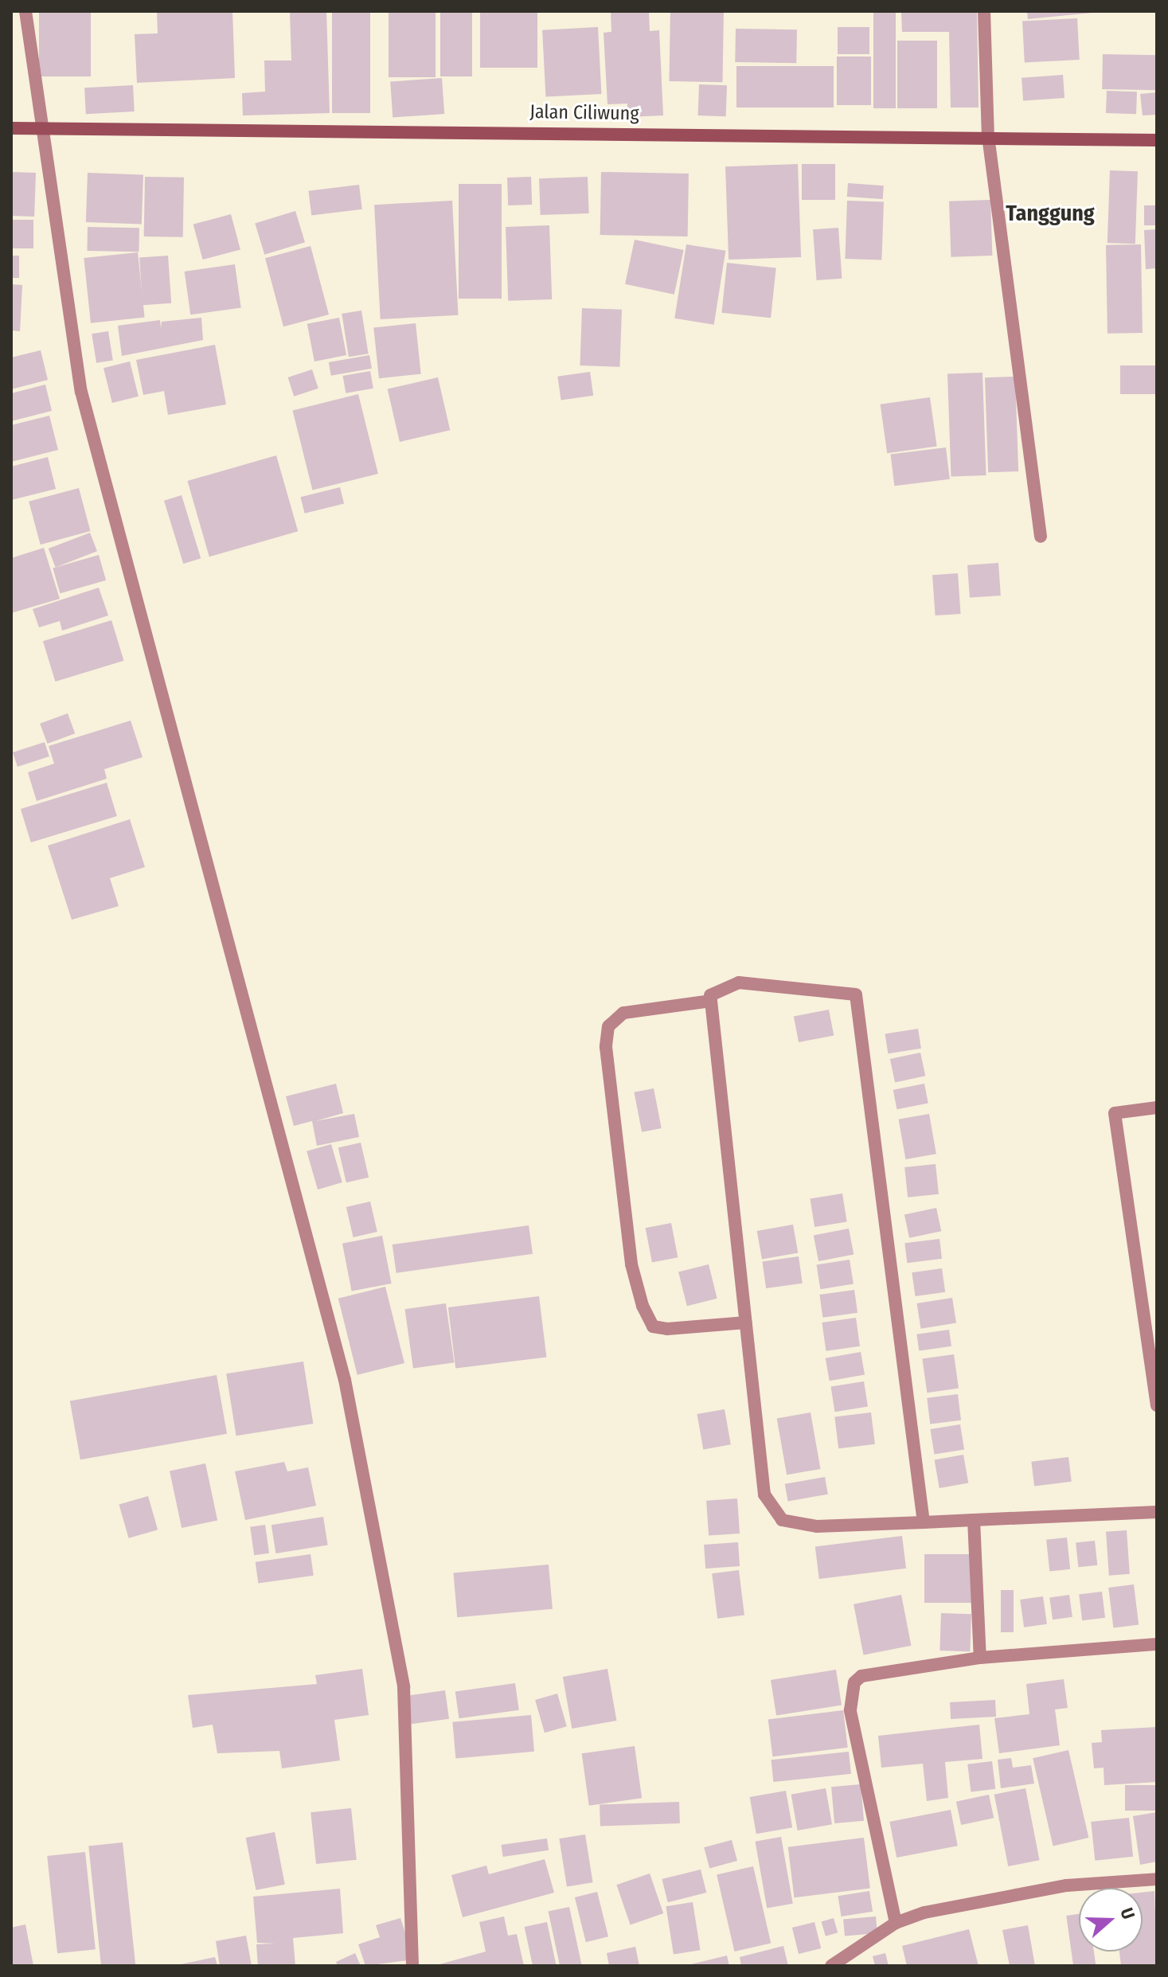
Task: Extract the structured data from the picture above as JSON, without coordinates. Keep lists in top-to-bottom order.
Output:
{
  "streets": {
    "main road": ["Jalan Ciliwung"]
  },
  "districts": ["Tanggung"],
  "north": "right"
}
